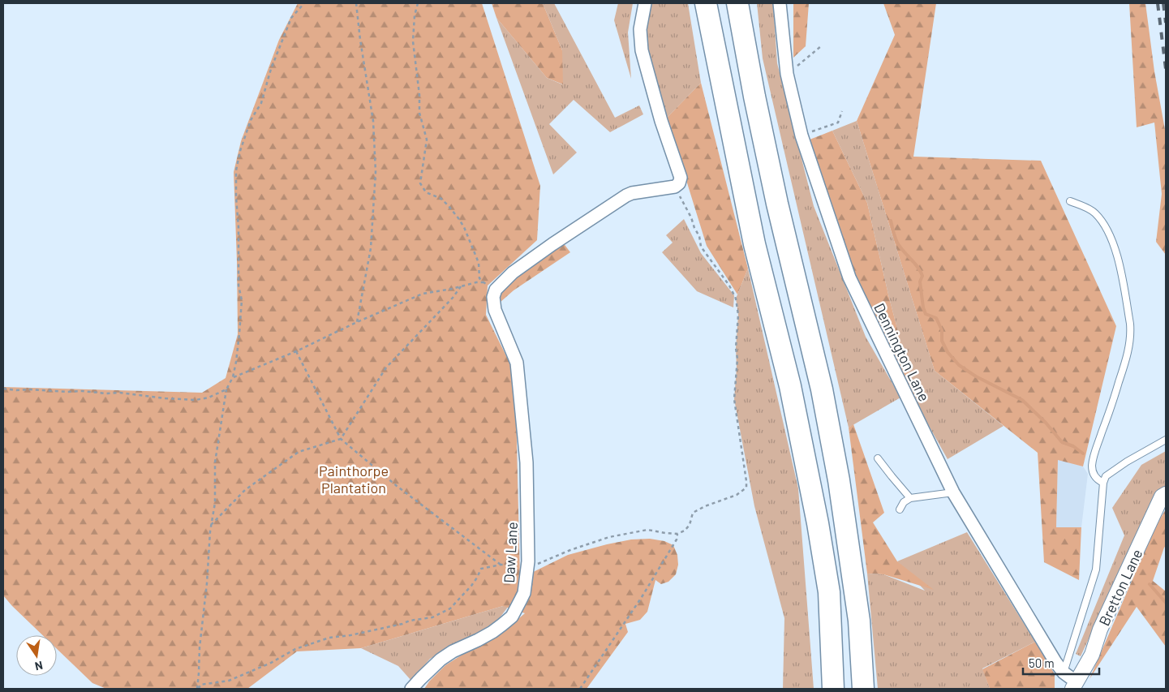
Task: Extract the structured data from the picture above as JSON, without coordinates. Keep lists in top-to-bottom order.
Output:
{
  "streets": {
    "street": ["Dennington Lane", "Daw Lane", "Bretton Lane"]
  },
  "crossings": [
    ["Dennington Lane", "Bretton Lane"]
  ],
  "parks": ["Painthorpe Plantation"],
  "scale_bar": "50 m",
  "north": "bottom"
}
